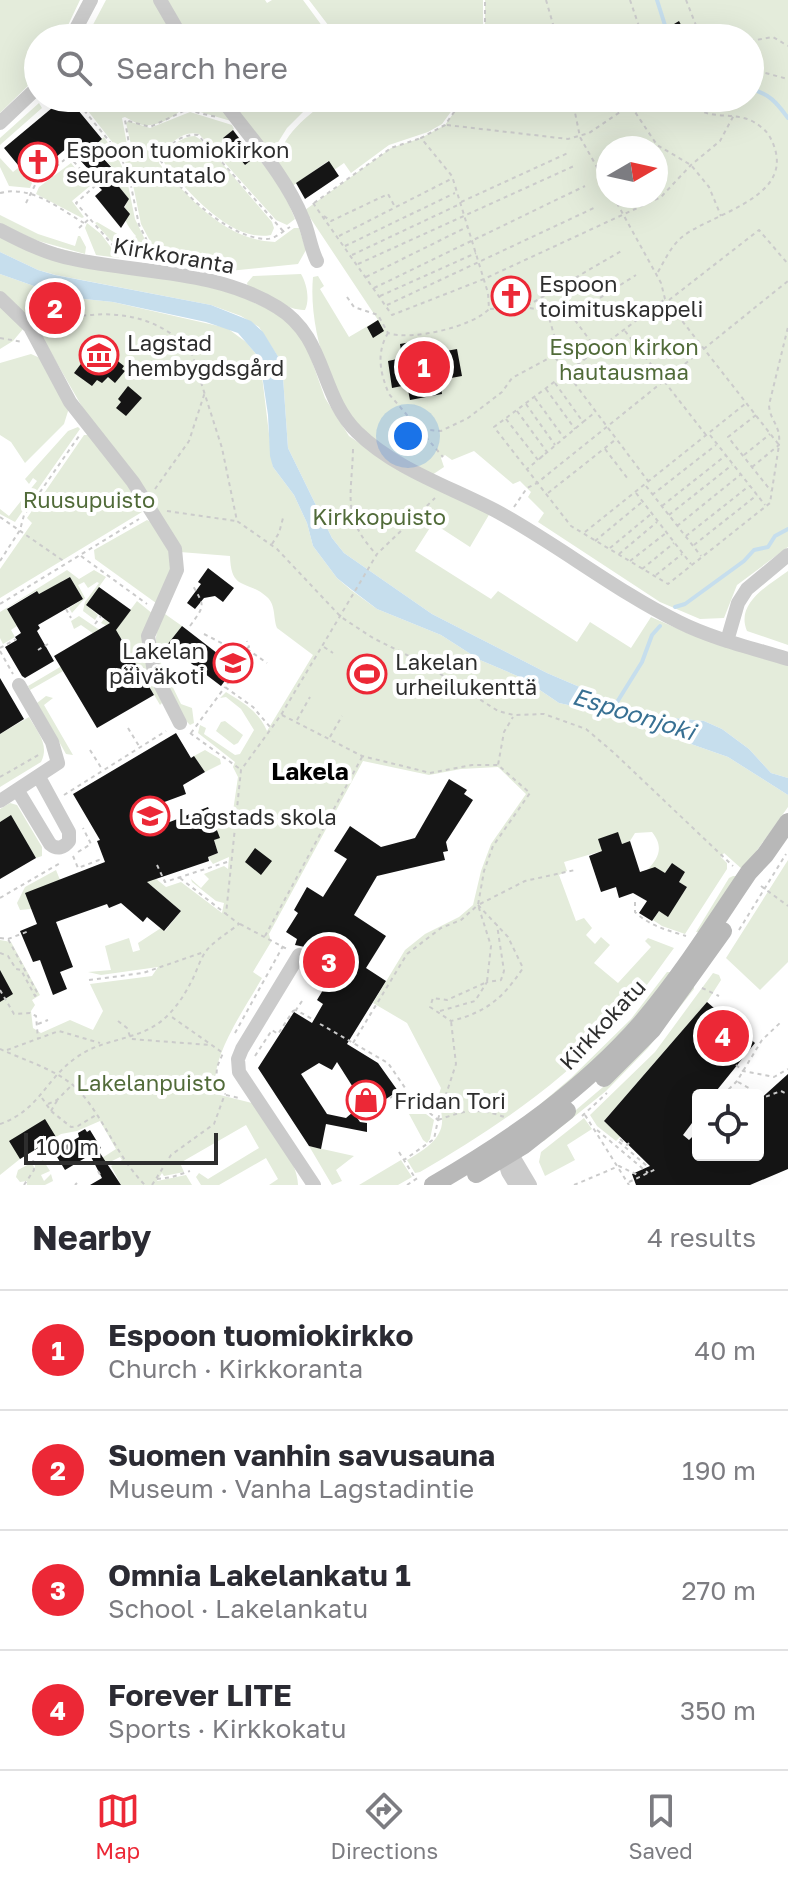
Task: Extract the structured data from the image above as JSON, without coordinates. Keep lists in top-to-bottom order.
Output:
{
  "streets": {
    "main road": ["Kirkkokatu"],
    "street": ["Kirkkoranta"]
  },
  "districts": ["Lakela"],
  "water": ["Espoonjoki"],
  "parks": [
    "Espoon kirkon hautausmaa",
    "Ruusupuisto",
    "Kirkkopuisto",
    "Lakelanpuisto"
  ],
  "places": {
    "church": ["Espoon tuomiokirkon seurakuntatalo", "Espoon toimituskappeli"],
    "museum": ["Lagstad hembygdsgård"],
    "school or university": ["Lakelan päiväkoti", "Lagstads skola"],
    "sports": ["Lakelan urheilukenttä"],
    "shop": ["Fridan Tori"]
  },
  "scale_bar": "100 m",
  "north": "right",
  "page": {
    "search": "Search here",
    "pins": [
      "2",
      "1",
      "3",
      "4"
    ],
    "scale": "100 m",
    "heading": ["Nearby", "4 results"],
    "list": [
      {
        "mark": "1",
        "name": "Espoon tuomiokirkko",
        "note": "Church · Kirkkoranta",
        "value": "40 m"
      },
      {
        "mark": "2",
        "name": "Suomen vanhin savusauna",
        "note": "Museum · Vanha Lagstadintie",
        "value": "190 m"
      },
      {
        "mark": "3",
        "name": "Omnia Lakelankatu 1",
        "note": "School · Lakelankatu",
        "value": "270 m"
      },
      {
        "mark": "4",
        "name": "Forever LITE",
        "note": "Sports · Kirkkokatu",
        "value": "350 m"
      }
    ],
    "nav": ["Map", "Directions", "Saved"]
  }
}
